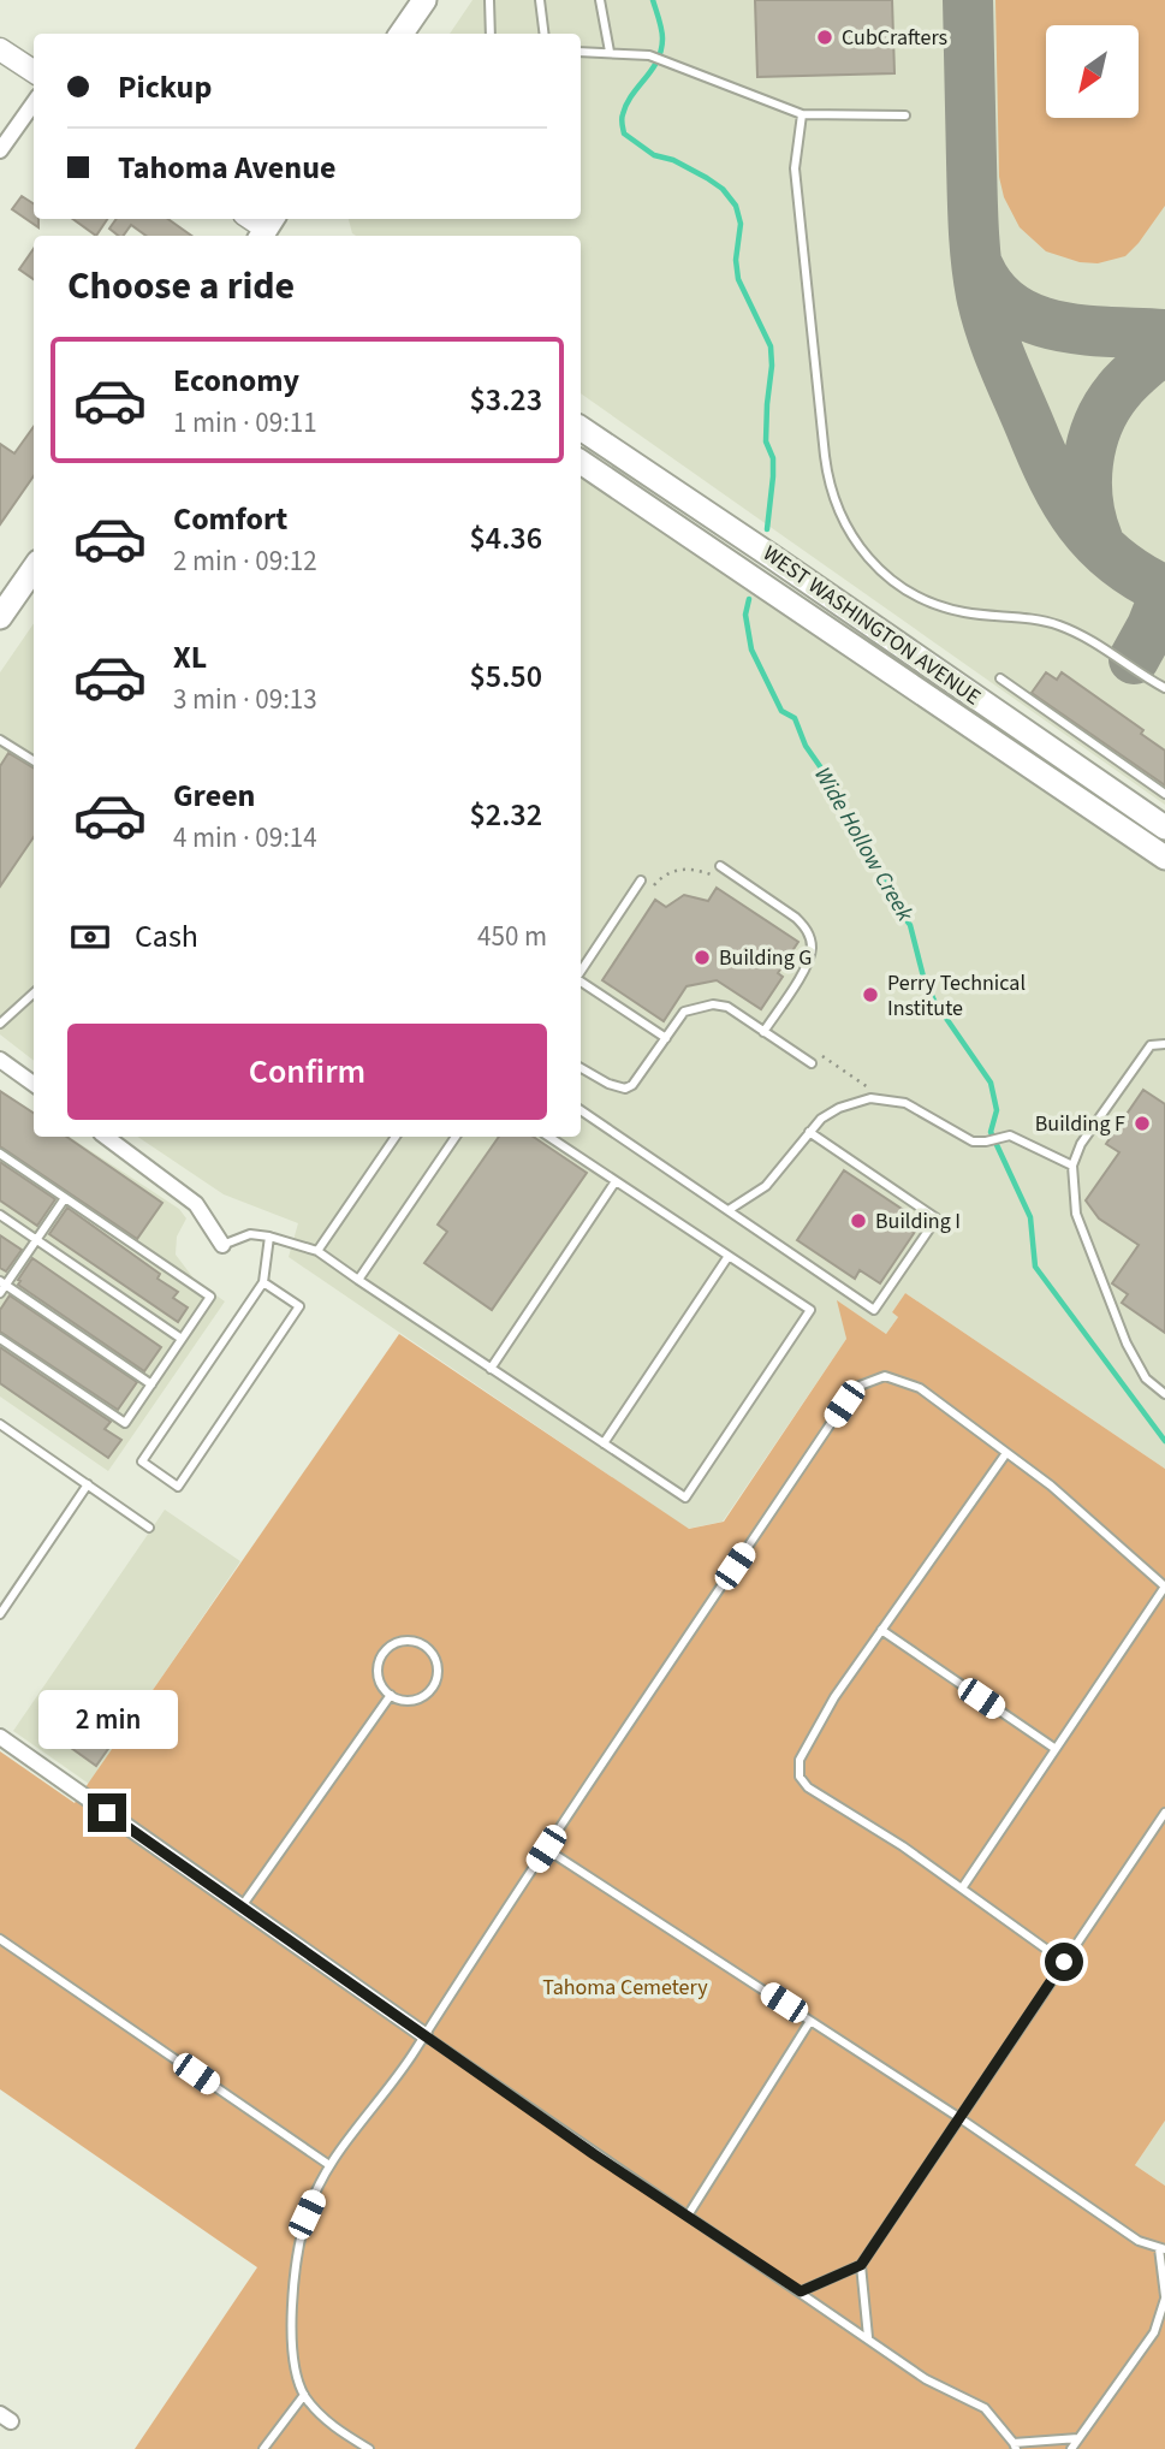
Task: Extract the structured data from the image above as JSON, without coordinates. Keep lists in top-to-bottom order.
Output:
{
  "streets": {
    "main road": ["WEST WASHINGTON AVENUE"]
  },
  "water": ["Wide Hollow Creek"],
  "parks": ["Tahoma Cemetery"],
  "places": [
    "CubCrafters",
    "Building G",
    "Perry Technical Institute",
    "Building F",
    "Building I"
  ],
  "north": "bottom left",
  "page": {
    "banner": ["Pickup", "Tahoma Avenue"],
    "heading": "Choose a ride",
    "list": [
      {
        "name": "Economy",
        "note": "1 min · 09:11",
        "value": "$3.23"
      },
      {
        "name": "Comfort",
        "note": "2 min · 09:12",
        "value": "$4.36"
      },
      {
        "name": "XL",
        "note": "3 min · 09:13",
        "value": "$5.50"
      },
      {
        "name": "Green",
        "note": "4 min · 09:14",
        "value": "$2.32"
      }
    ],
    "pay": ["Cash", "450 m"],
    "buttons": "Confirm",
    "bubble": "2 min"
  }
}
